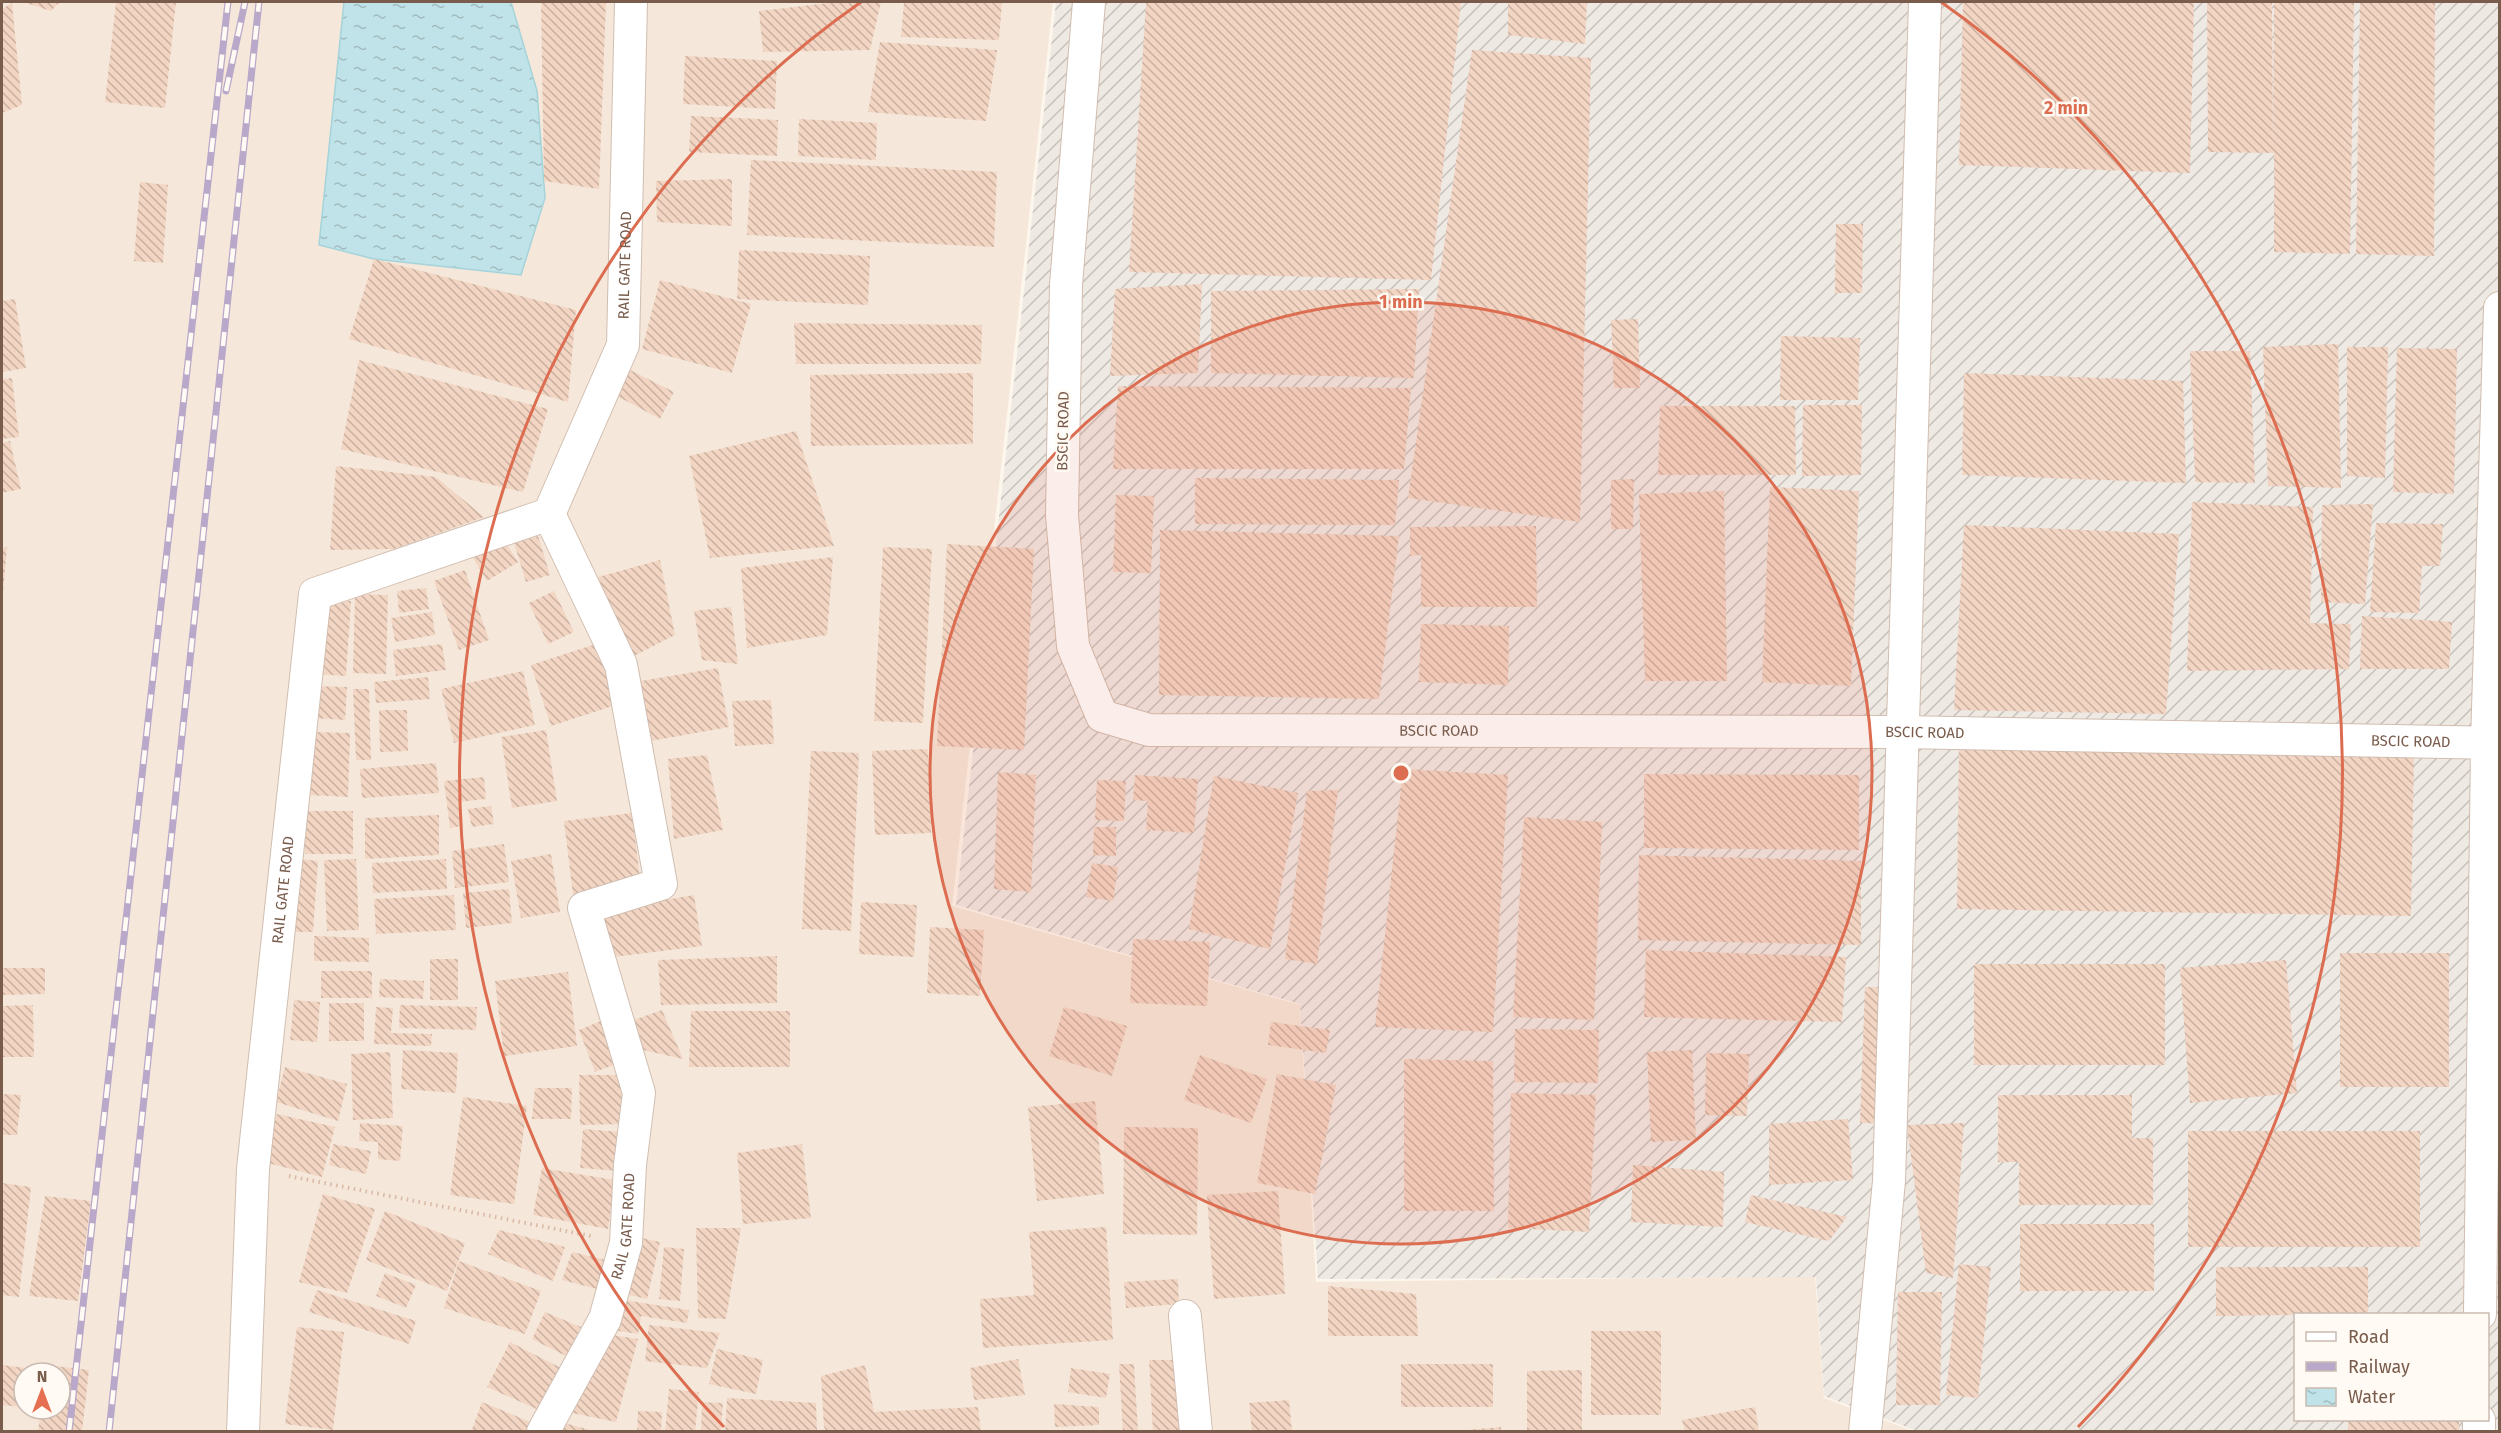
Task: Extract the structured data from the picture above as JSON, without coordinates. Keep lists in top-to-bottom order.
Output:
{
  "streets": {
    "street": ["RAIL GATE ROAD", "BSCIC ROAD"]
  },
  "legend": ["Road", "Railway", "Water"],
  "north": "top",
  "rings": ["2 min", "1 min"]
}
